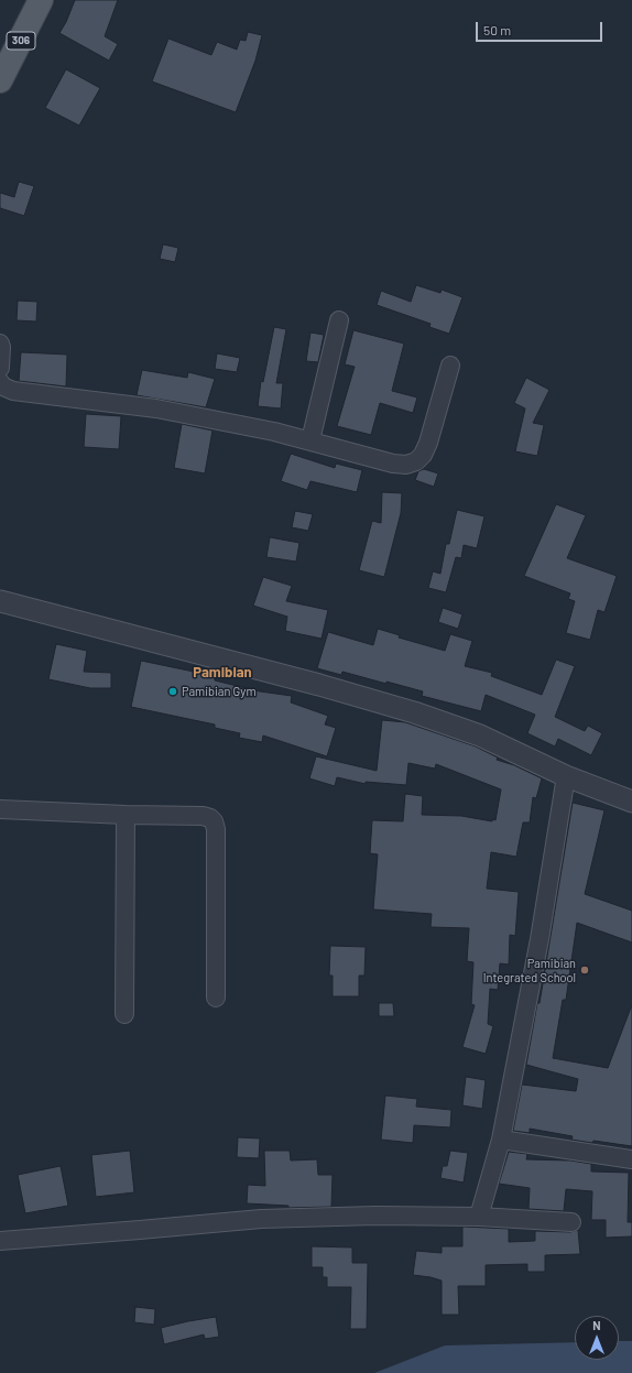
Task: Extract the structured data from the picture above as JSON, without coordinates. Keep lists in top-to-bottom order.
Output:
{
  "streets": {
    "main road": ["306"]
  },
  "districts": ["Pamibian"],
  "places": ["Pamibian Gym", "Pamibian Integrated School"],
  "scale_bar": "50 m",
  "north": "top"
}
